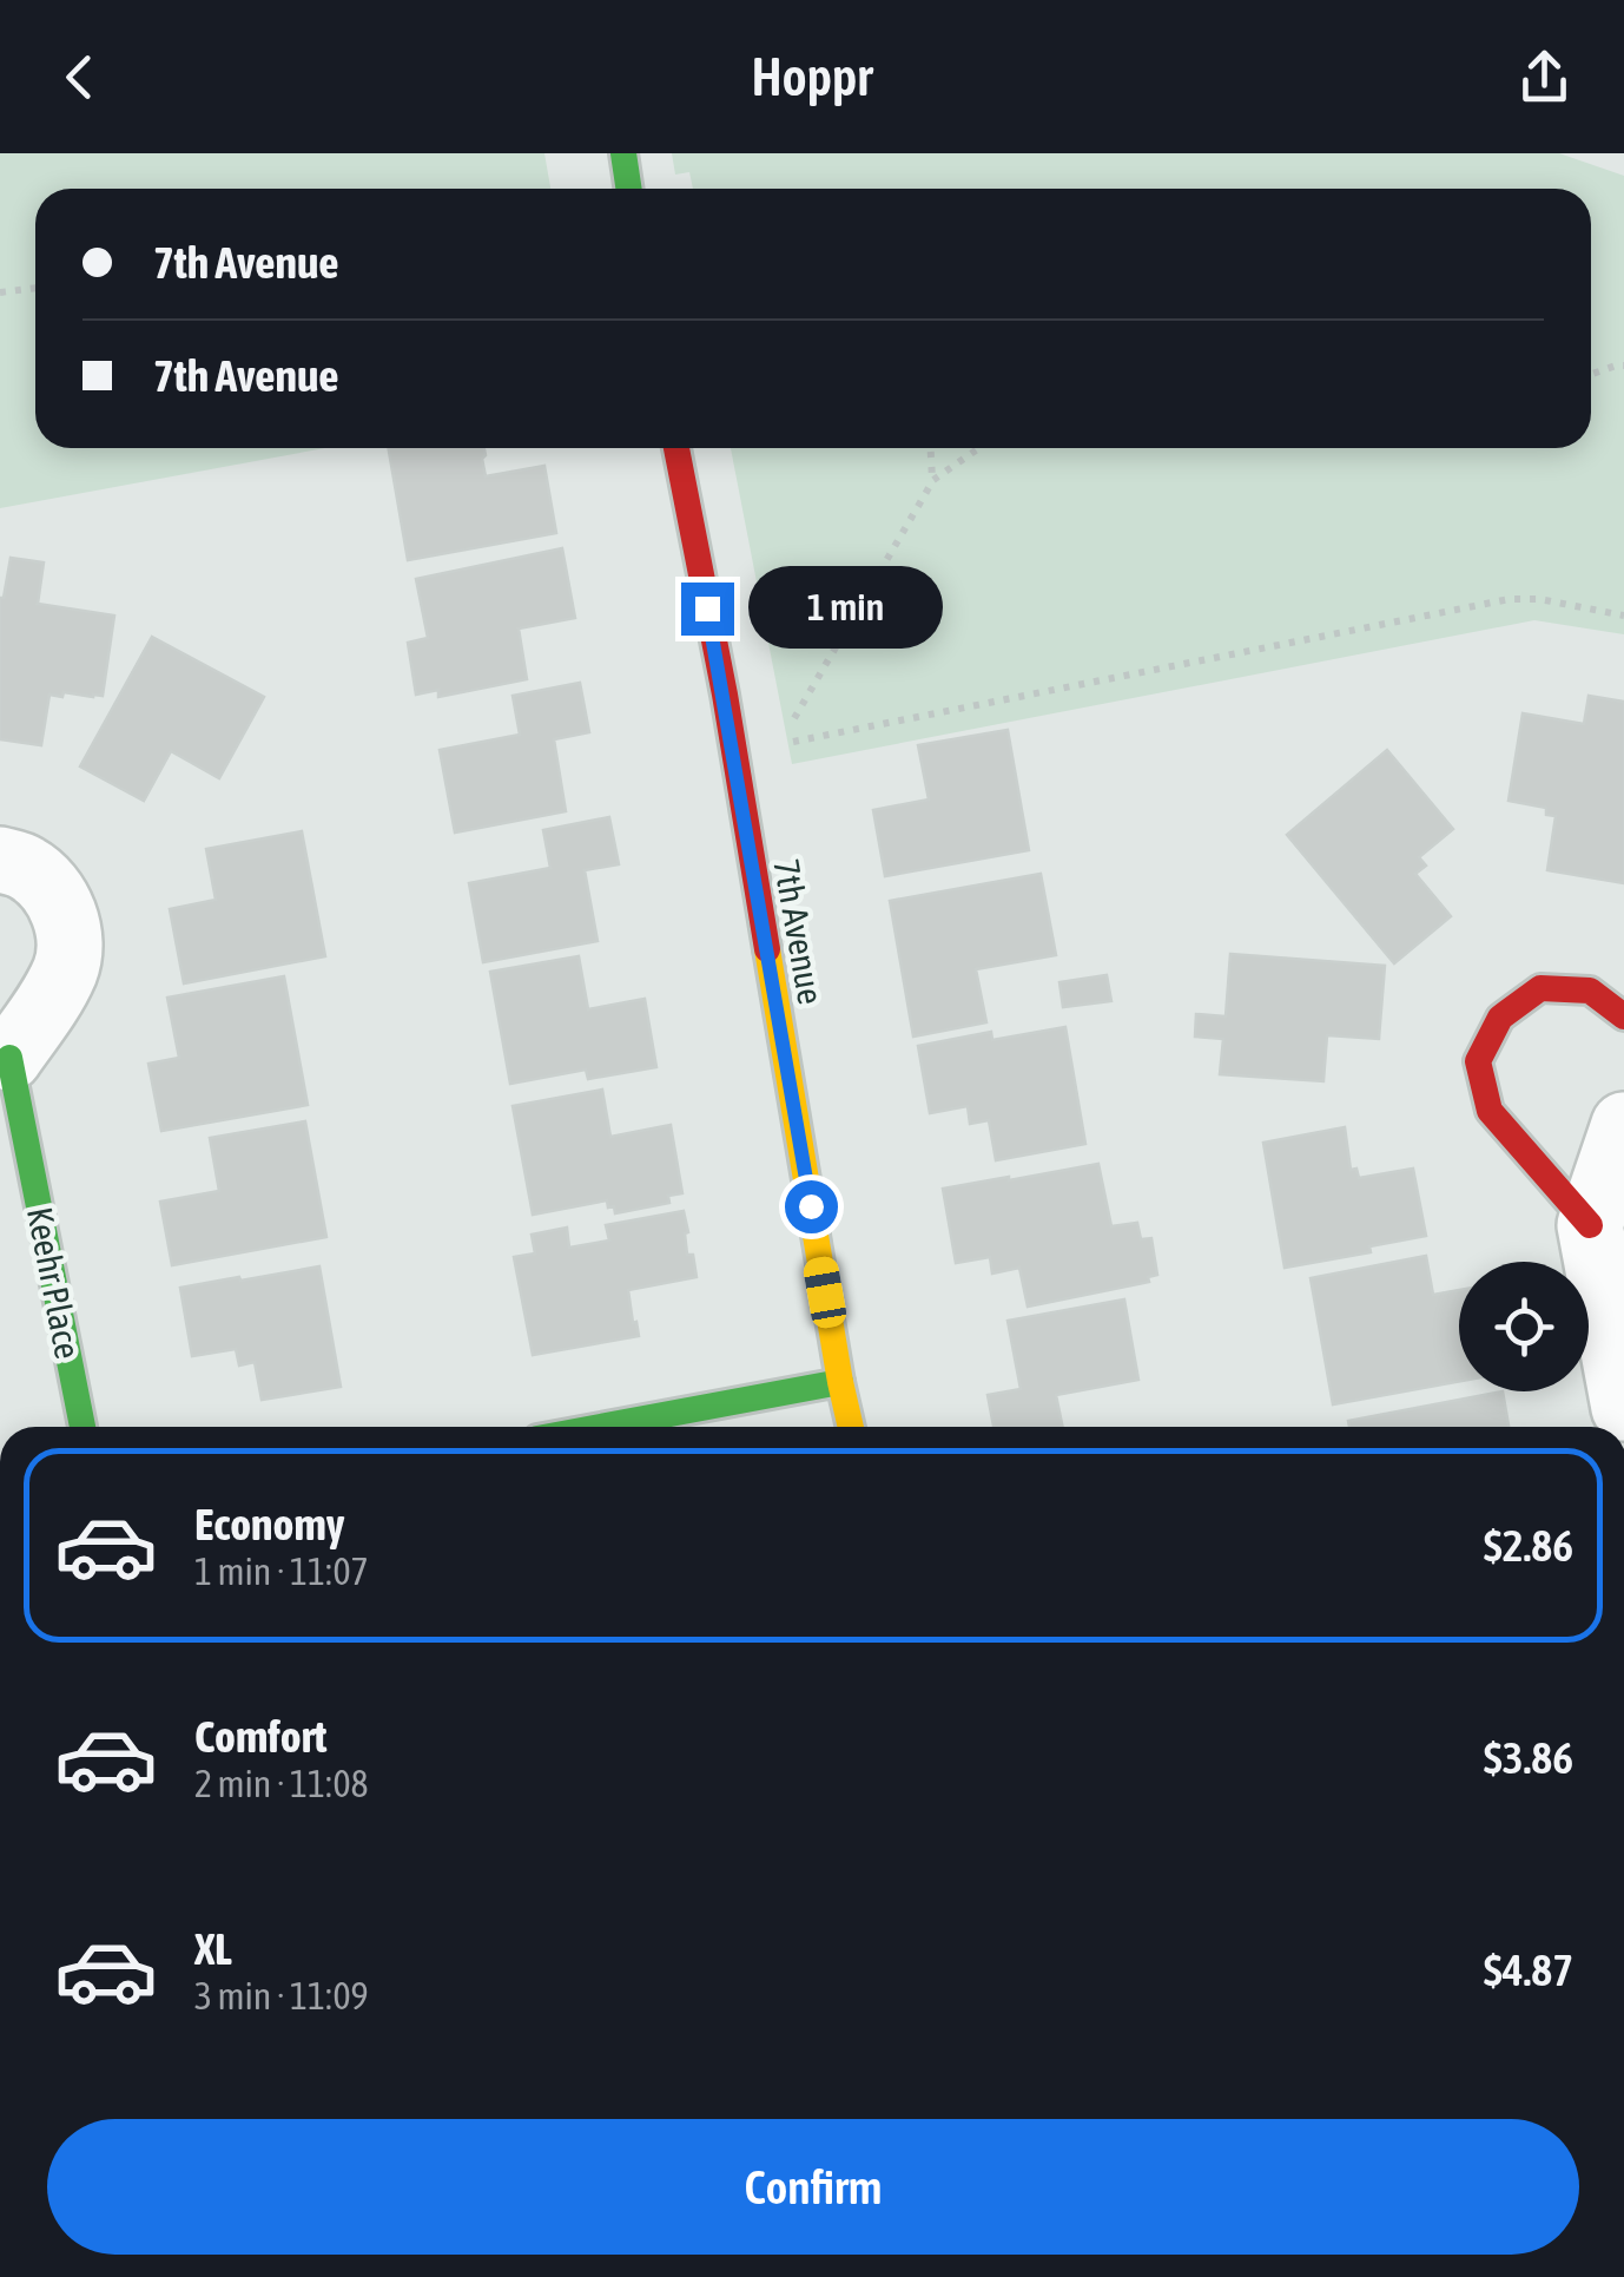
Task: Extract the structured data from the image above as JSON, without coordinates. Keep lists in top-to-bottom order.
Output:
{
  "streets": {
    "street": ["7th Avenue", "Keehr Place"]
  },
  "page": {
    "header": "Hoppr",
    "banner": ["7th Avenue", "7th Avenue"],
    "bubble": "1 min",
    "list": [
      {
        "name": "Economy",
        "note": "1 min · 11:07",
        "value": "$2.86"
      },
      {
        "name": "Comfort",
        "note": "2 min · 11:08",
        "value": "$3.86"
      },
      {
        "name": "XL",
        "note": "3 min · 11:09",
        "value": "$4.87"
      }
    ],
    "buttons": "Confirm"
  }
}
